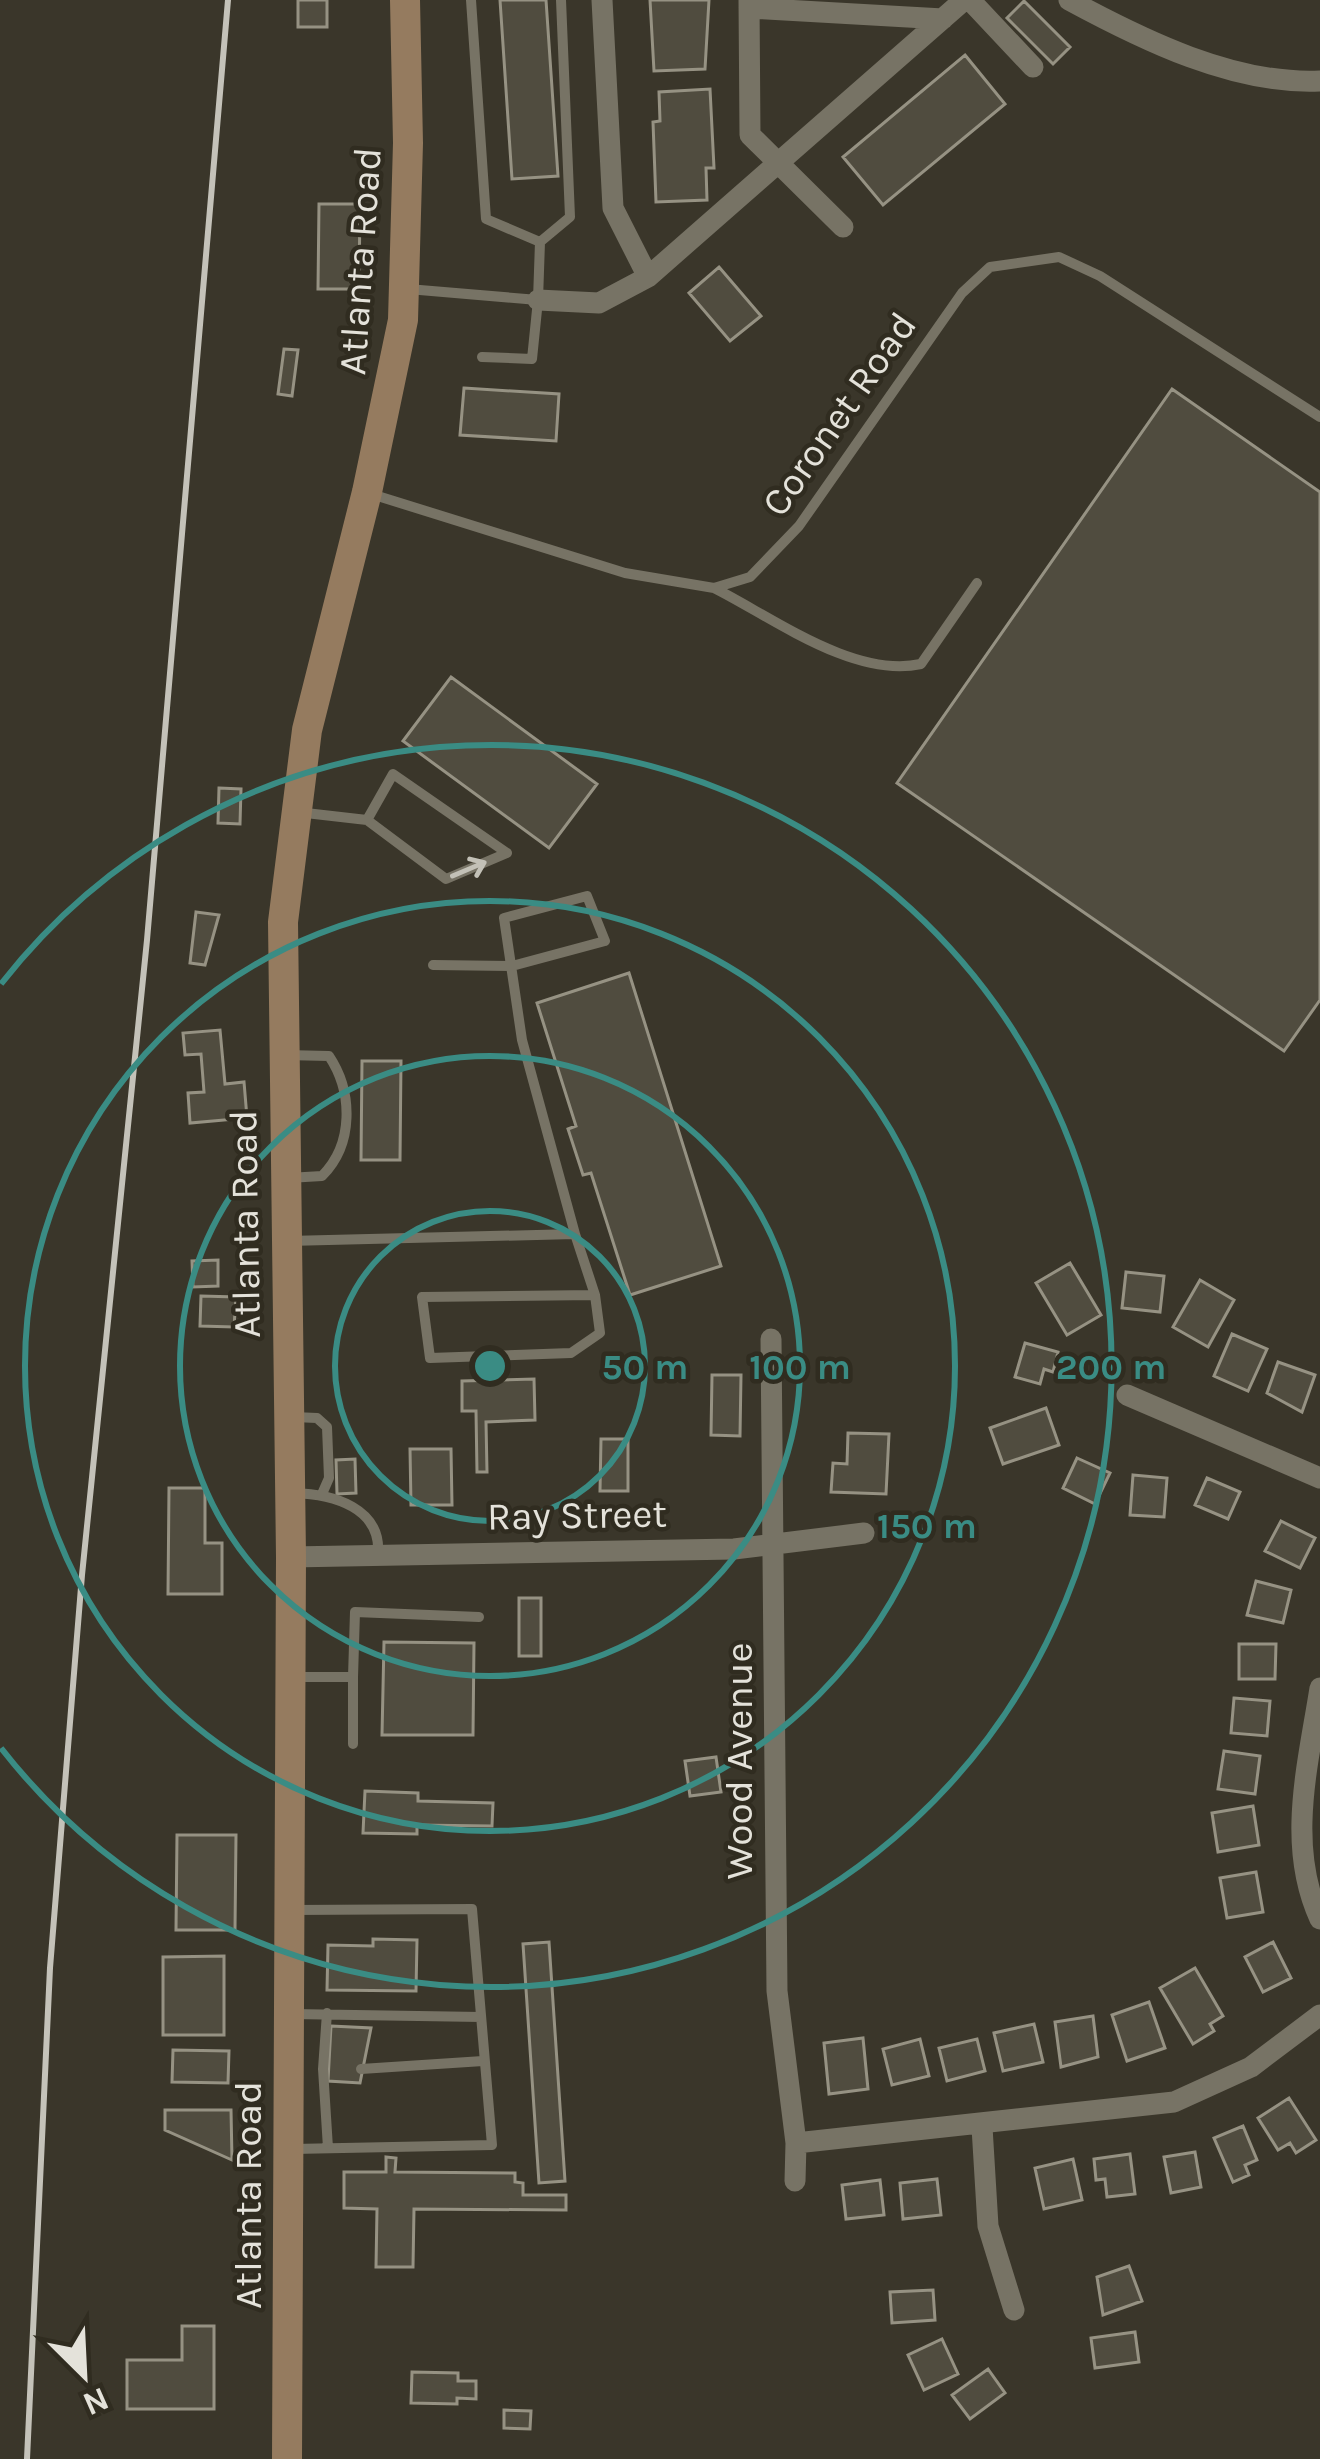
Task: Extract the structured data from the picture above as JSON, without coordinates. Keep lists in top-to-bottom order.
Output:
{
  "streets": {
    "main road": ["Atlanta Road"],
    "street": ["Ray Street", "Wood Avenue"],
    "lane": ["Coronet Road"]
  },
  "crossings": [
    ["Atlanta Road", "Ray Street"],
    ["Ray Street", "Wood Avenue"]
  ],
  "north": "bottom right",
  "rings": [
    "50 m",
    "100 m",
    "200 m",
    "150 m"
  ]
}
